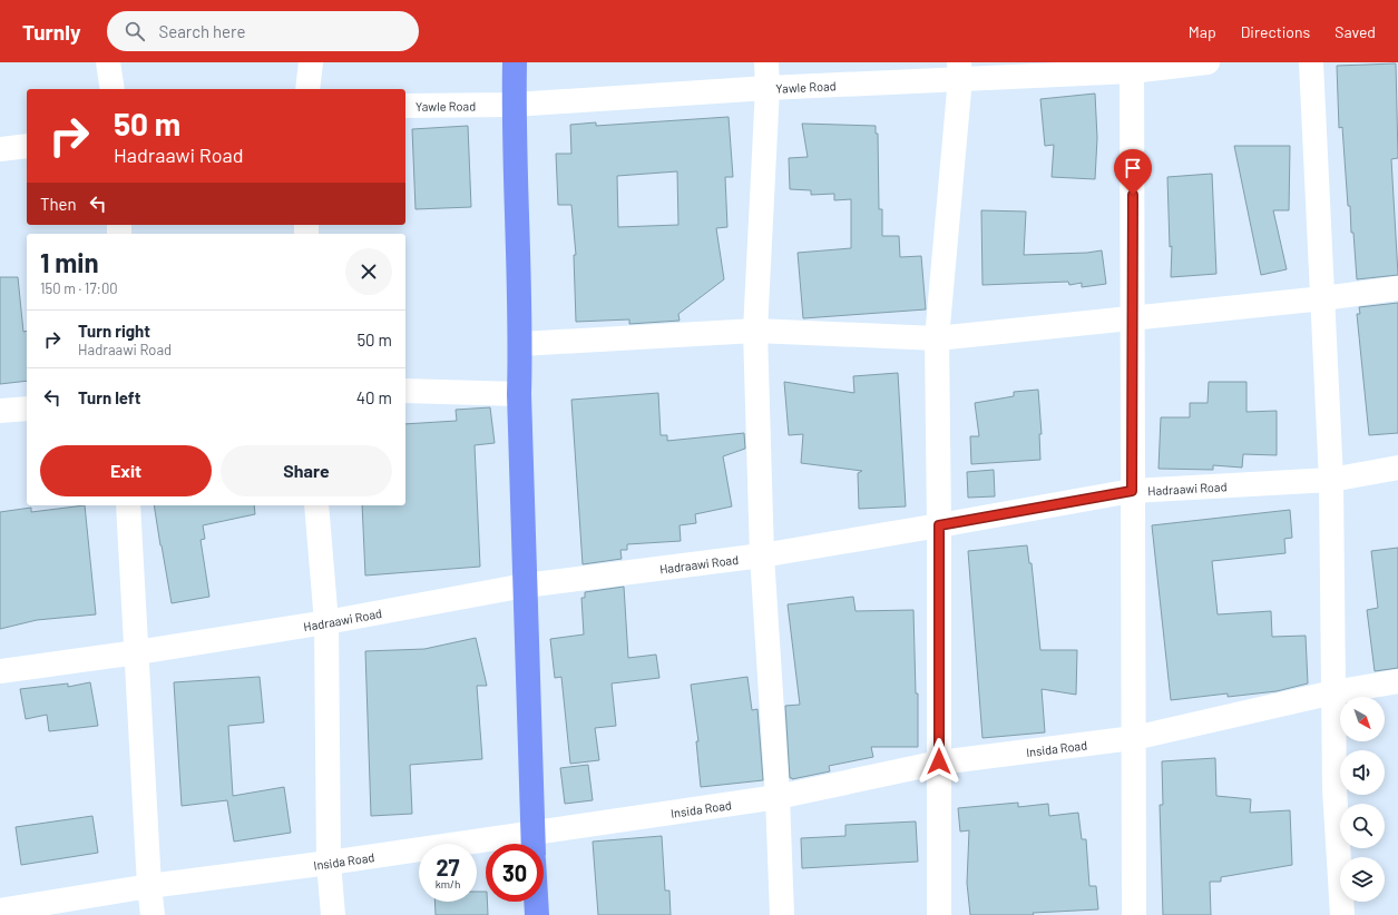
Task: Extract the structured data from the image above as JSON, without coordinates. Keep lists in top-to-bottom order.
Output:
{
  "streets": {
    "street": ["Yawle Road", "Hadraawi Road", "Insida Road"]
  },
  "north": "bottom right",
  "page": {
    "header": "Turnly",
    "search": "Search here",
    "nav": ["Map", "Directions", "Saved"],
    "turn": ["50 m", "Hadraawi Road"],
    "then": "Then",
    "heading": ["1 min", "150 m · 17:00"],
    "list": [
      {
        "name": "Turn right",
        "note": "Hadraawi Road",
        "value": "50 m"
      },
      {
        "name": "Turn left",
        "value": "40 m"
      }
    ],
    "buttons": ["Exit", "Share"],
    "speed": "27 km/h",
    "limit": "30"
  }
}
